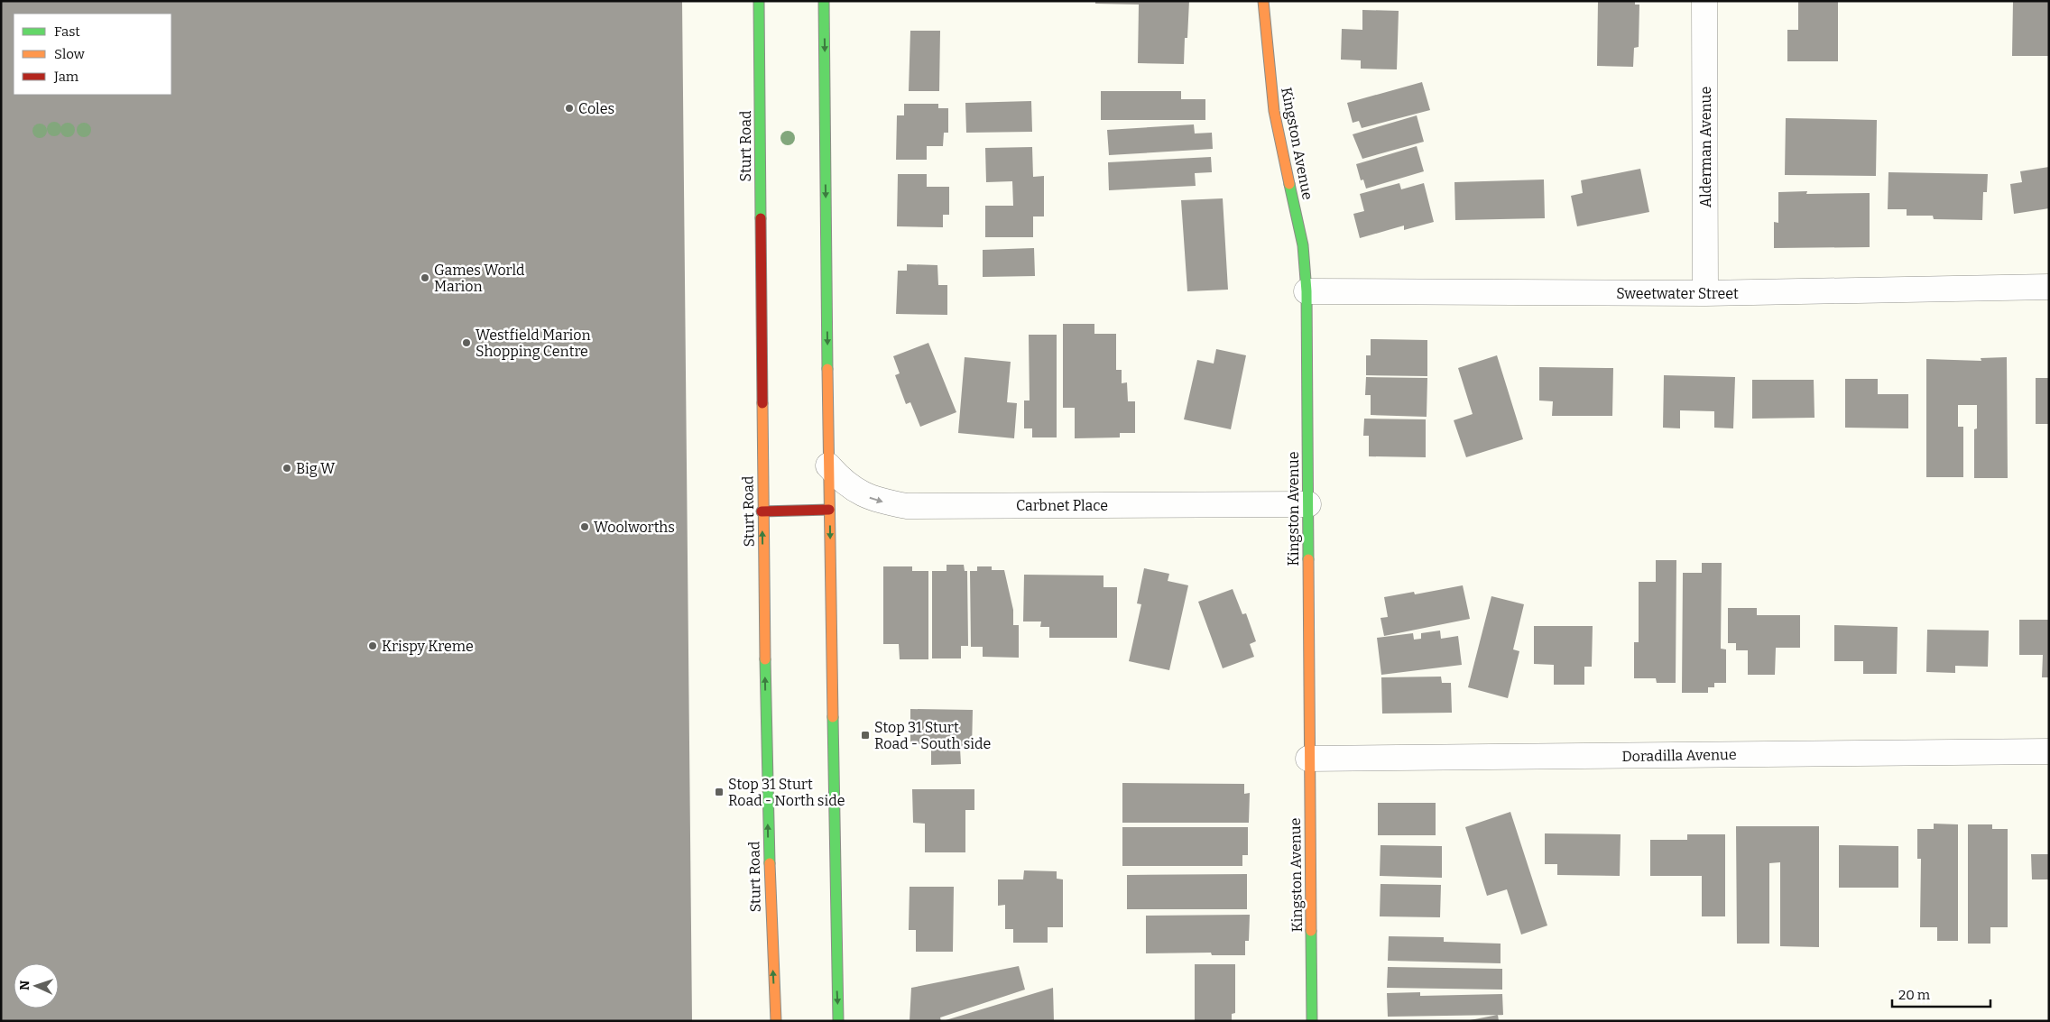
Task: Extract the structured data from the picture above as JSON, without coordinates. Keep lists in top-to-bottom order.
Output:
{
  "streets": {
    "main road": ["Kingston Avenue", "Sturt Road"],
    "street": [
      "Alderman Avenue",
      "Sweetwater Street",
      "Carbnet Place",
      "Doradilla Avenue"
    ]
  },
  "crossings": [
    ["Kingston Avenue", "Sweetwater Street"],
    ["Kingston Avenue", "Carbnet Place"],
    ["Kingston Avenue", "Doradilla Avenue"],
    ["Alderman Avenue", "Sweetwater Street"]
  ],
  "one_way": ["Carbnet Place"],
  "places": {
    "other": [
      "Coles",
      "Games World Marion",
      "Westfield Marion Shopping Centre",
      "Big W",
      "Woolworths",
      "Krispy Kreme"
    ],
    "transit": ["Stop 31 Sturt Road - South side", "Stop 31 Sturt Road - North side"]
  },
  "legend": ["Fast", "Slow", "Jam"],
  "scale_bar": "20 m",
  "north": "left"
}
